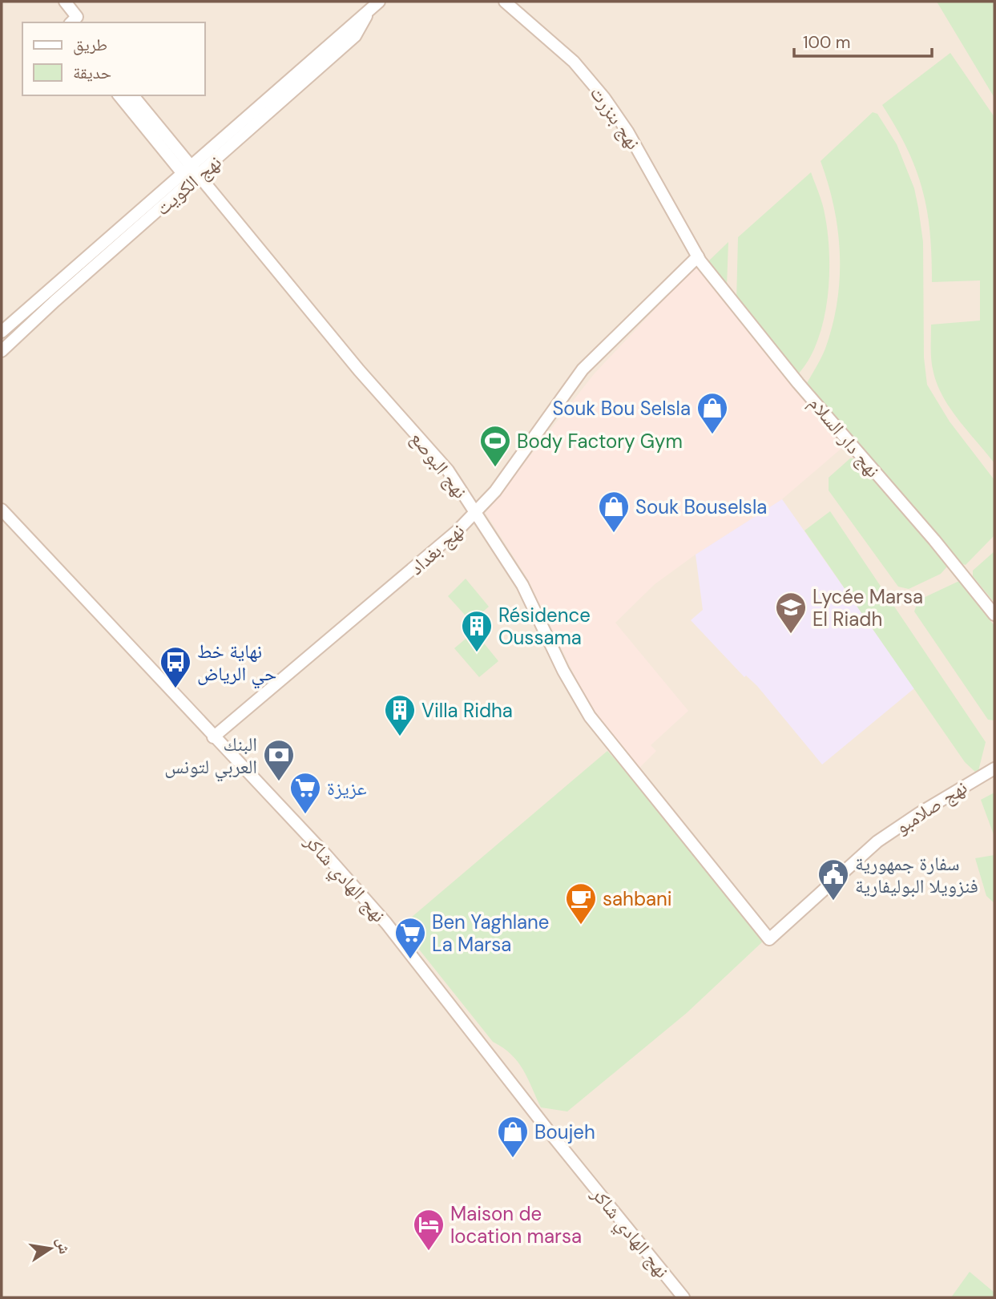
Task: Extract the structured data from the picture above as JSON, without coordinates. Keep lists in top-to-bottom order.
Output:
{
  "streets": {
    "street": [
      "نهج بنزرت",
      "نهج الكويت",
      "نهج دار السلام",
      "نهج البوصع",
      "نهج بغداد",
      "نهج صلامبو",
      "نهج الهادي شاكر"
    ]
  },
  "crossings": [
    ["نهج بنزرت", "نهج دار السلام"],
    ["نهج بنزرت", "نهج بغداد"],
    ["نهج الكويت", "نهج البوصع"],
    ["نهج دار السلام", "نهج بغداد"],
    ["نهج البوصع", "نهج بغداد"],
    ["نهج البوصع", "نهج صلامبو"],
    ["نهج بغداد", "نهج الهادي شاكر"]
  ],
  "places": {
    "shop": ["Souk Bou Selsla", "Souk Bouselsla", "Boujeh"],
    "sports": ["Body Factory Gym"],
    "school or university": ["Lycée Marsa El Riadh"],
    "building": ["Résidence Oussama", "Villa Ridha"],
    "bus stop": ["نهاية خط حي الرياض"],
    "bank": ["البنك العربي لتونس"],
    "supermarket": ["عزيزة", "Ben Yaghlane La Marsa"],
    "public building": ["سفارة جمهورية فنزويلا البوليفارية"],
    "cafe": ["sahbani"],
    "hotel": ["Maison de location marsa"]
  },
  "legend": ["طريق", "حديقة"],
  "scale_bar": "100 m",
  "north": "right"
}
